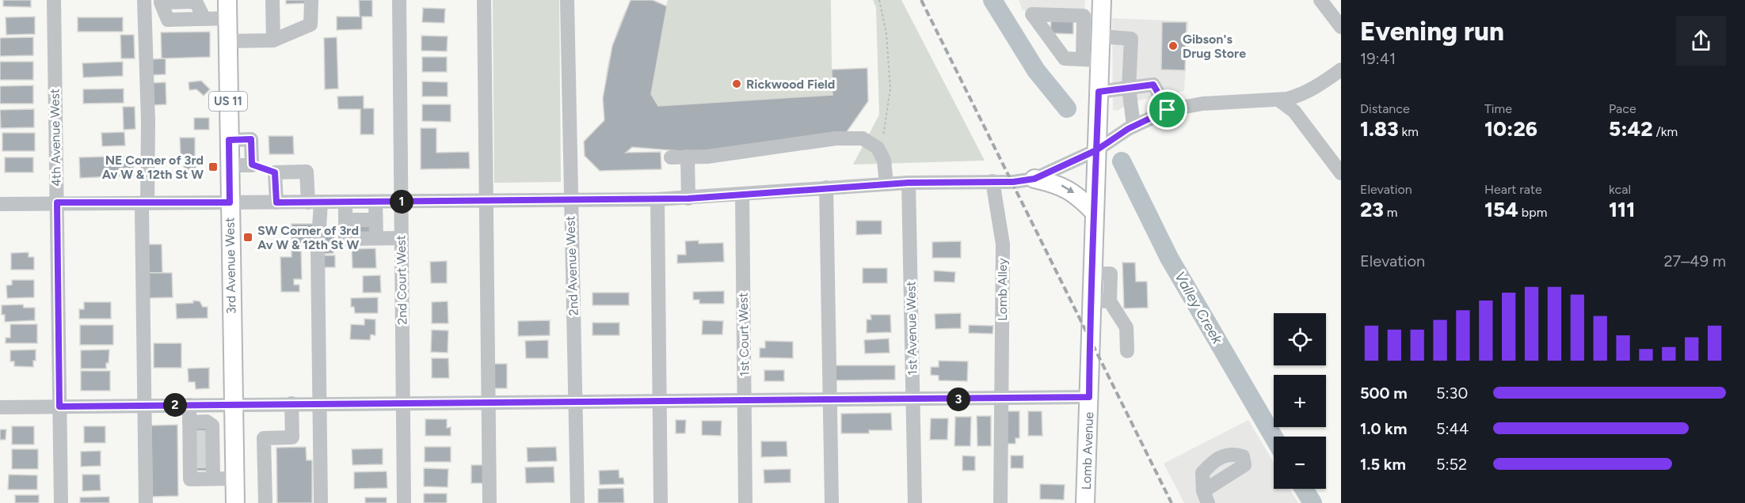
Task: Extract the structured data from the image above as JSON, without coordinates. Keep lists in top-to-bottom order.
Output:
{
  "streets": {
    "main road": ["US 11", "3rd Avenue West", "Lomb Avenue"],
    "street": [
      "4th Avenue West",
      "2nd Avenue West",
      "2nd Court West",
      "Lomb Alley",
      "1st Avenue West",
      "1st Court West"
    ]
  },
  "water": ["Valley Creek"],
  "places": {
    "other": ["Gibson's Drug Store", "Rickwood Field"],
    "transit": ["NE Corner of 3rd Av W & 12th St W", "SW Corner of 3rd Av W & 12th St W"]
  },
  "page": {
    "heading": ["Evening run", "19:41"],
    "stats": [
      ["Distance", "1.83 km"],
      ["Time", "10:26"],
      ["Pace", "5:42 /km"],
      ["Elevation", "23 m"],
      ["Heart rate", "154 bpm"],
      ["kcal", "111"]
    ],
    "pins": ["1", "3", "2"],
    "chart": ["Elevation", "27–49 m"],
    "map_buttons": ["+", "−"],
    "list": [
      {
        "name": "500 m",
        "note": "5:30"
      },
      {
        "name": "1.0 km",
        "note": "5:44"
      },
      {
        "name": "1.5 km",
        "note": "5:52"
      }
    ]
  }
}
